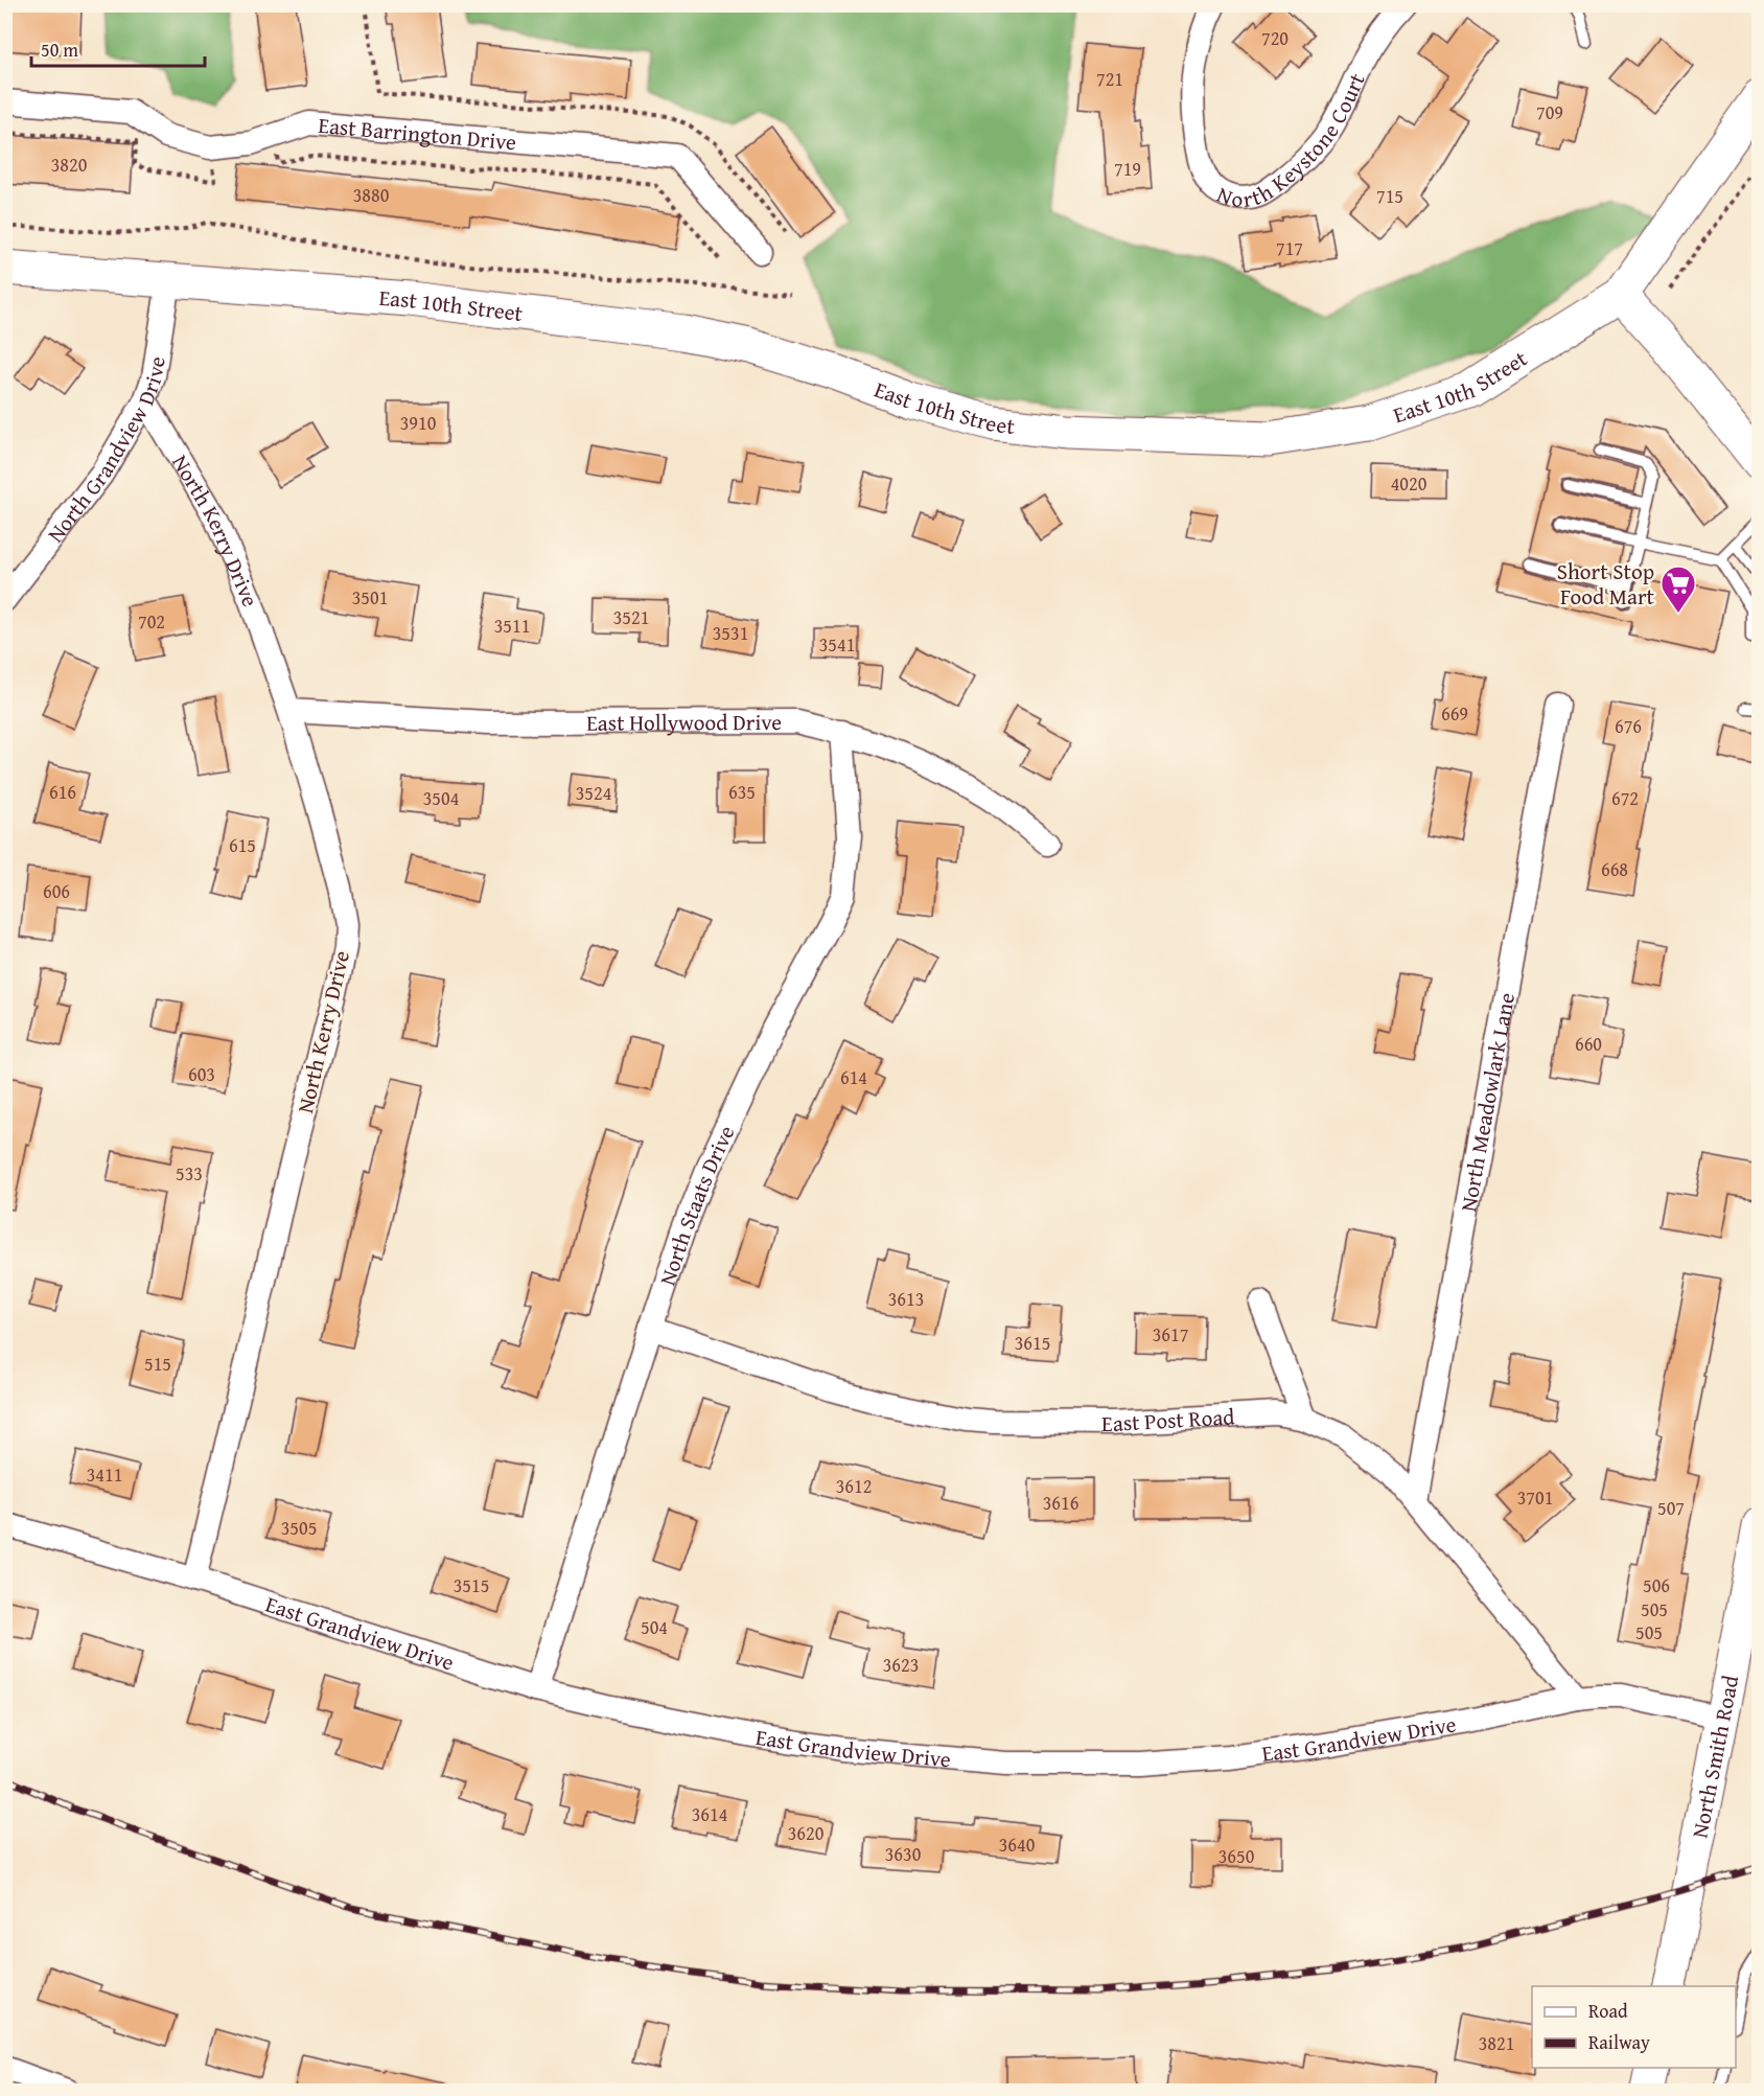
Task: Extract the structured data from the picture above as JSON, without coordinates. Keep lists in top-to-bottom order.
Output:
{
  "streets": {
    "main road": ["East 10th Street", "North Smith Road"],
    "street": [
      "North Keystone Court",
      "East Barrington Drive",
      "North Grandview Drive",
      "North Kerry Drive",
      "East Hollywood Drive",
      "North Meadowlark Lane",
      "North Staats Drive",
      "East Post Road",
      "East Grandview Drive"
    ]
  },
  "crossings": [
    ["East 10th Street", "North Grandview Drive"],
    ["North Grandview Drive", "North Kerry Drive"],
    ["North Kerry Drive", "East Hollywood Drive"],
    ["North Kerry Drive", "East Grandview Drive"],
    ["East Hollywood Drive", "North Staats Drive"],
    ["North Meadowlark Lane", "East Post Road"],
    ["North Staats Drive", "East Post Road"],
    ["North Staats Drive", "East Grandview Drive"],
    ["East Post Road", "East Grandview Drive"],
    ["East Grandview Drive", "North Smith Road"]
  ],
  "places": {
    "supermarket": ["Short Stop Food Mart"]
  },
  "house_numbers": [
    "720",
    "721",
    "709",
    "3820",
    "719",
    "3880",
    "715",
    "717",
    "3910",
    "4020",
    "3501",
    "3521",
    "702",
    "3511",
    "3531",
    "3541",
    "669",
    "676",
    "616",
    "635",
    "3524",
    "3504",
    "672",
    "615",
    "668",
    "606",
    "660",
    "603",
    "614",
    "533",
    "3613",
    "3617",
    "3615",
    "515",
    "3411",
    "3612",
    "3701",
    "3616",
    "507",
    "3505",
    "3515",
    "506",
    "505",
    "504",
    "505",
    "3623",
    "3614",
    "3620",
    "3640",
    "3630",
    "3650",
    "3821"
  ],
  "legend": ["Road", "Railway"],
  "scale_bar": "50 m"
}
